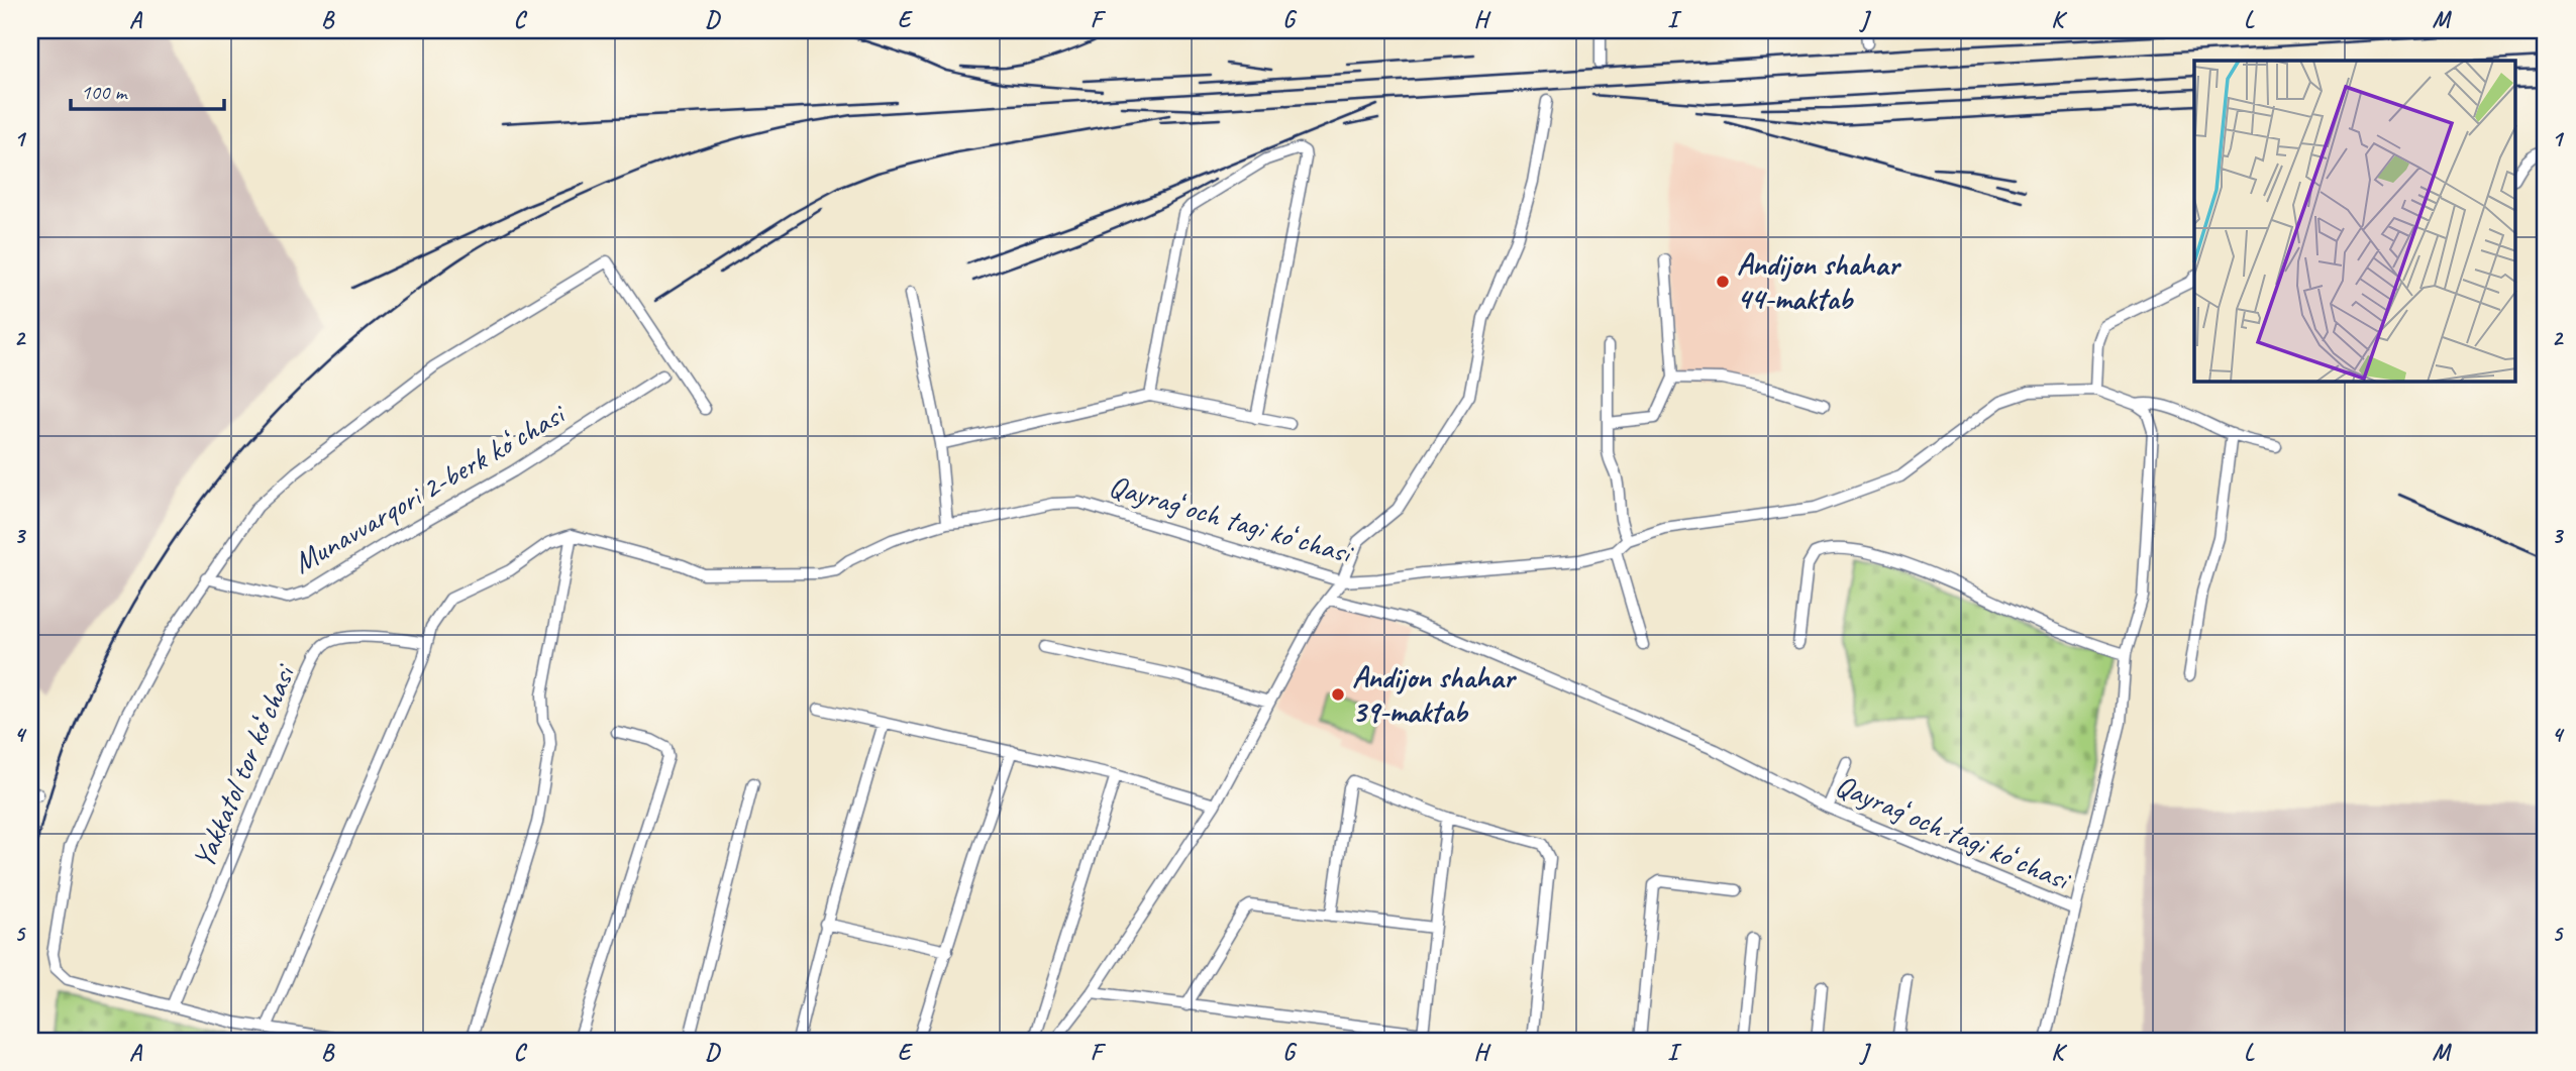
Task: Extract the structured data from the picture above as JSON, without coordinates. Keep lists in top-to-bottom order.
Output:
{
  "streets": {
    "street": ["Munavvarqori 2-berk koʻchasi", "Qayragʻoch tagi koʻchasi", "Yakkatol tor koʻchasi"]
  },
  "places": ["Andijon shahar 44-maktab", "Andijon shahar 39-maktab"],
  "scale_bar": "100 m",
  "grid": {
    "columns": [
      "A",
      "B",
      "C",
      "D",
      "E",
      "F",
      "G",
      "H",
      "I",
      "J",
      "K",
      "L",
      "M"
    ],
    "rows": [
      "1",
      "2",
      "3",
      "4",
      "5"
    ]
  }
}
